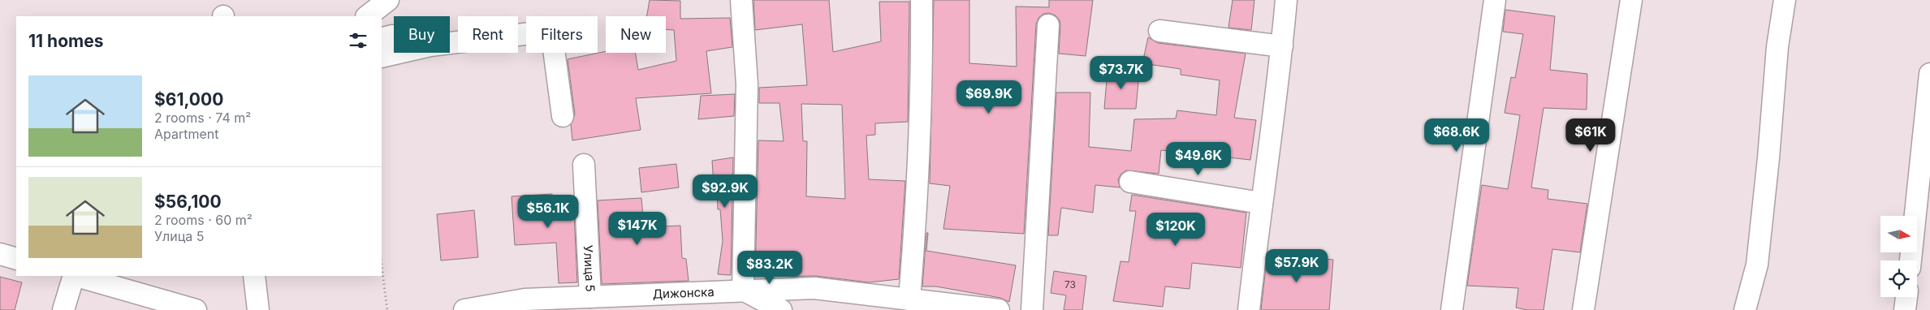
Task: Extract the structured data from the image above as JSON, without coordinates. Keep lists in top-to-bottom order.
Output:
{
  "streets": {
    "street": ["Улица 5", "Дижонска"]
  },
  "crossings": [
    ["Улица 5", "Дижонска"]
  ],
  "house_numbers": ["73"],
  "north": "right",
  "page": {
    "chip": [
      "Buy",
      "Rent",
      "Filters",
      "New"
    ],
    "heading": "11 homes",
    "price": [
      "$73.7K",
      "$69.9K",
      "$68.6K",
      "$61K",
      "$49.6K",
      "$92.9K",
      "$56.1K",
      "$147K",
      "$120K",
      "$57.9K",
      "$83.2K"
    ],
    "list": [
      {
        "name": "$61,000",
        "note": "2 rooms · 74 m² · Apartment"
      },
      {
        "name": "$56,100",
        "note": "2 rooms · 60 m² · Улица 5"
      }
    ]
  }
}
